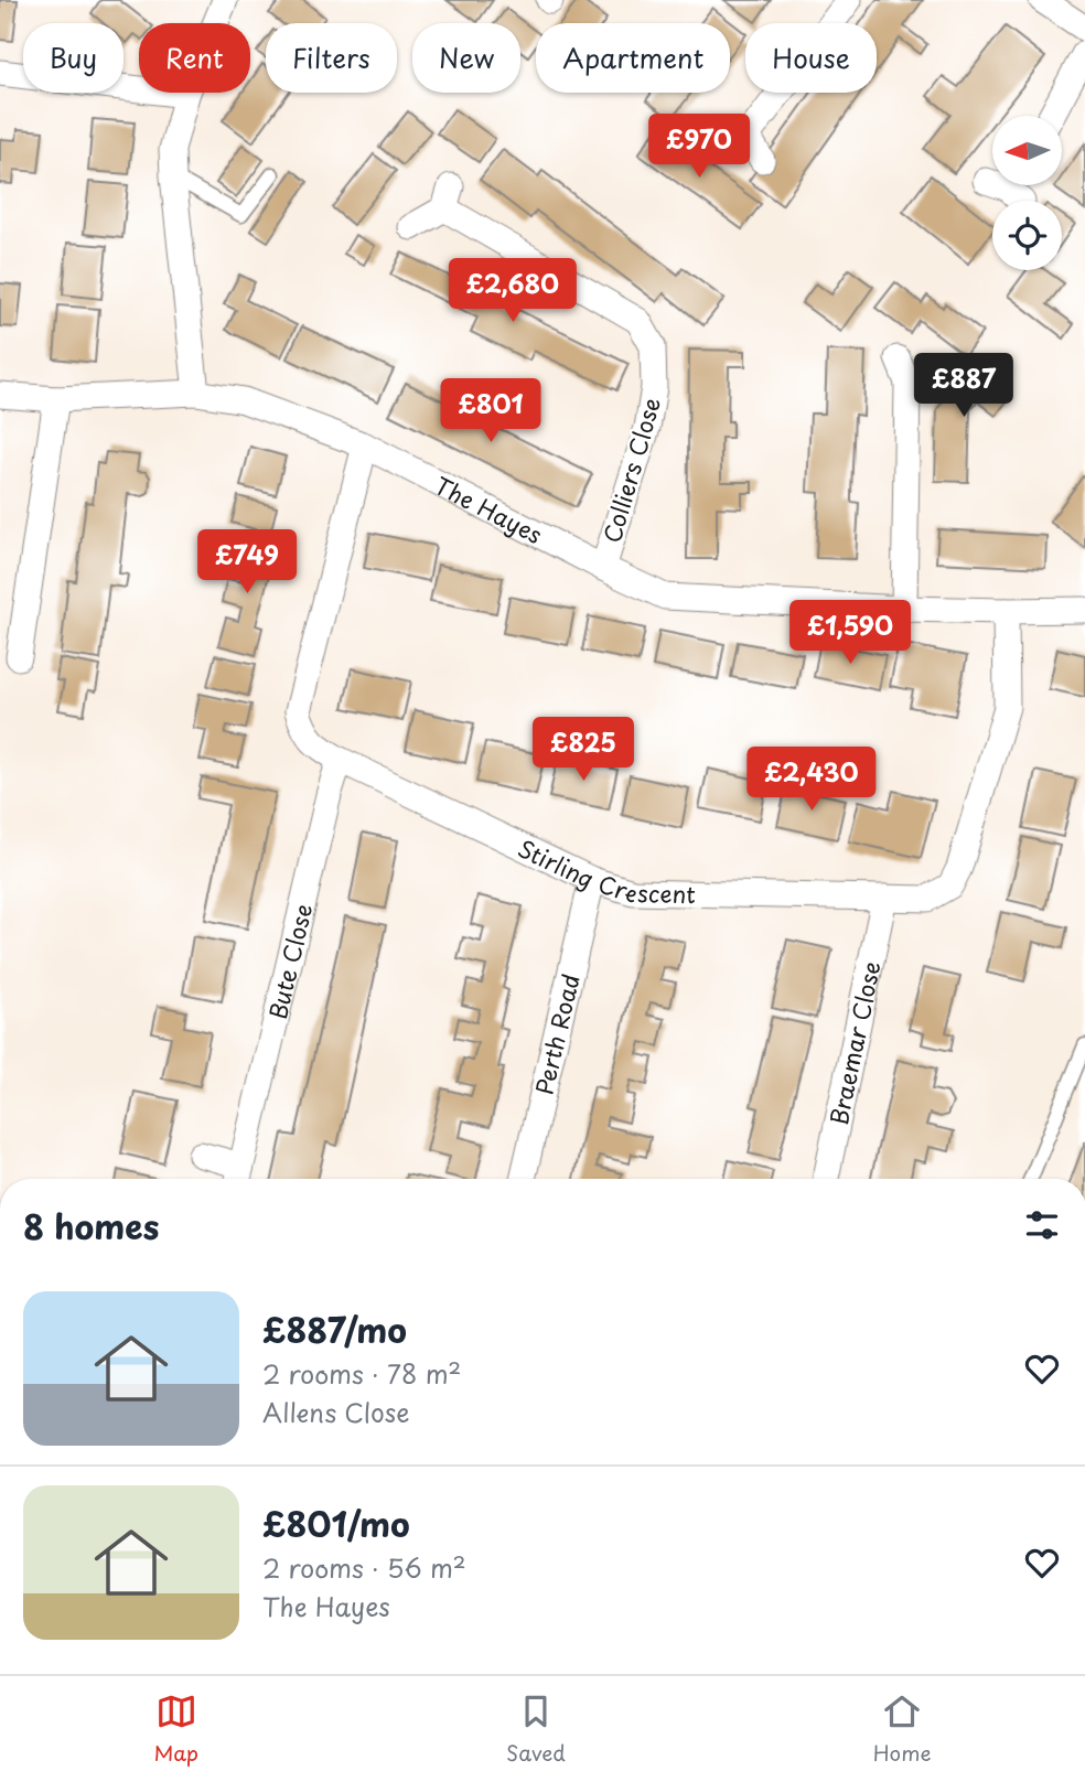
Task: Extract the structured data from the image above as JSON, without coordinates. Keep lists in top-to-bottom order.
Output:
{
  "streets": {
    "street": [
      "Colliers Close",
      "The Hayes",
      "Stirling Crescent",
      "Bute Close",
      "Perth Road",
      "Braemar Close"
    ]
  },
  "crossings": [
    ["Colliers Close", "The Hayes"],
    ["The Hayes", "Stirling Crescent"],
    ["Stirling Crescent", "Bute Close"],
    ["Stirling Crescent", "Perth Road"],
    ["Stirling Crescent", "Braemar Close"]
  ],
  "north": "left",
  "page": {
    "chip": [
      "Buy",
      "Rent",
      "Filters",
      "New",
      "Apartment",
      "House"
    ],
    "price": [
      "£970",
      "£2,680",
      "£887",
      "£801",
      "£749",
      "£1,590",
      "£825",
      "£2,430"
    ],
    "heading": "8 homes",
    "list": [
      {
        "name": "£887/mo",
        "note": "2 rooms · 78 m² · Allens Close"
      },
      {
        "name": "£801/mo",
        "note": "2 rooms · 56 m² · The Hayes"
      }
    ],
    "tabs": ["Map", "Saved", "Home"]
  }
}
